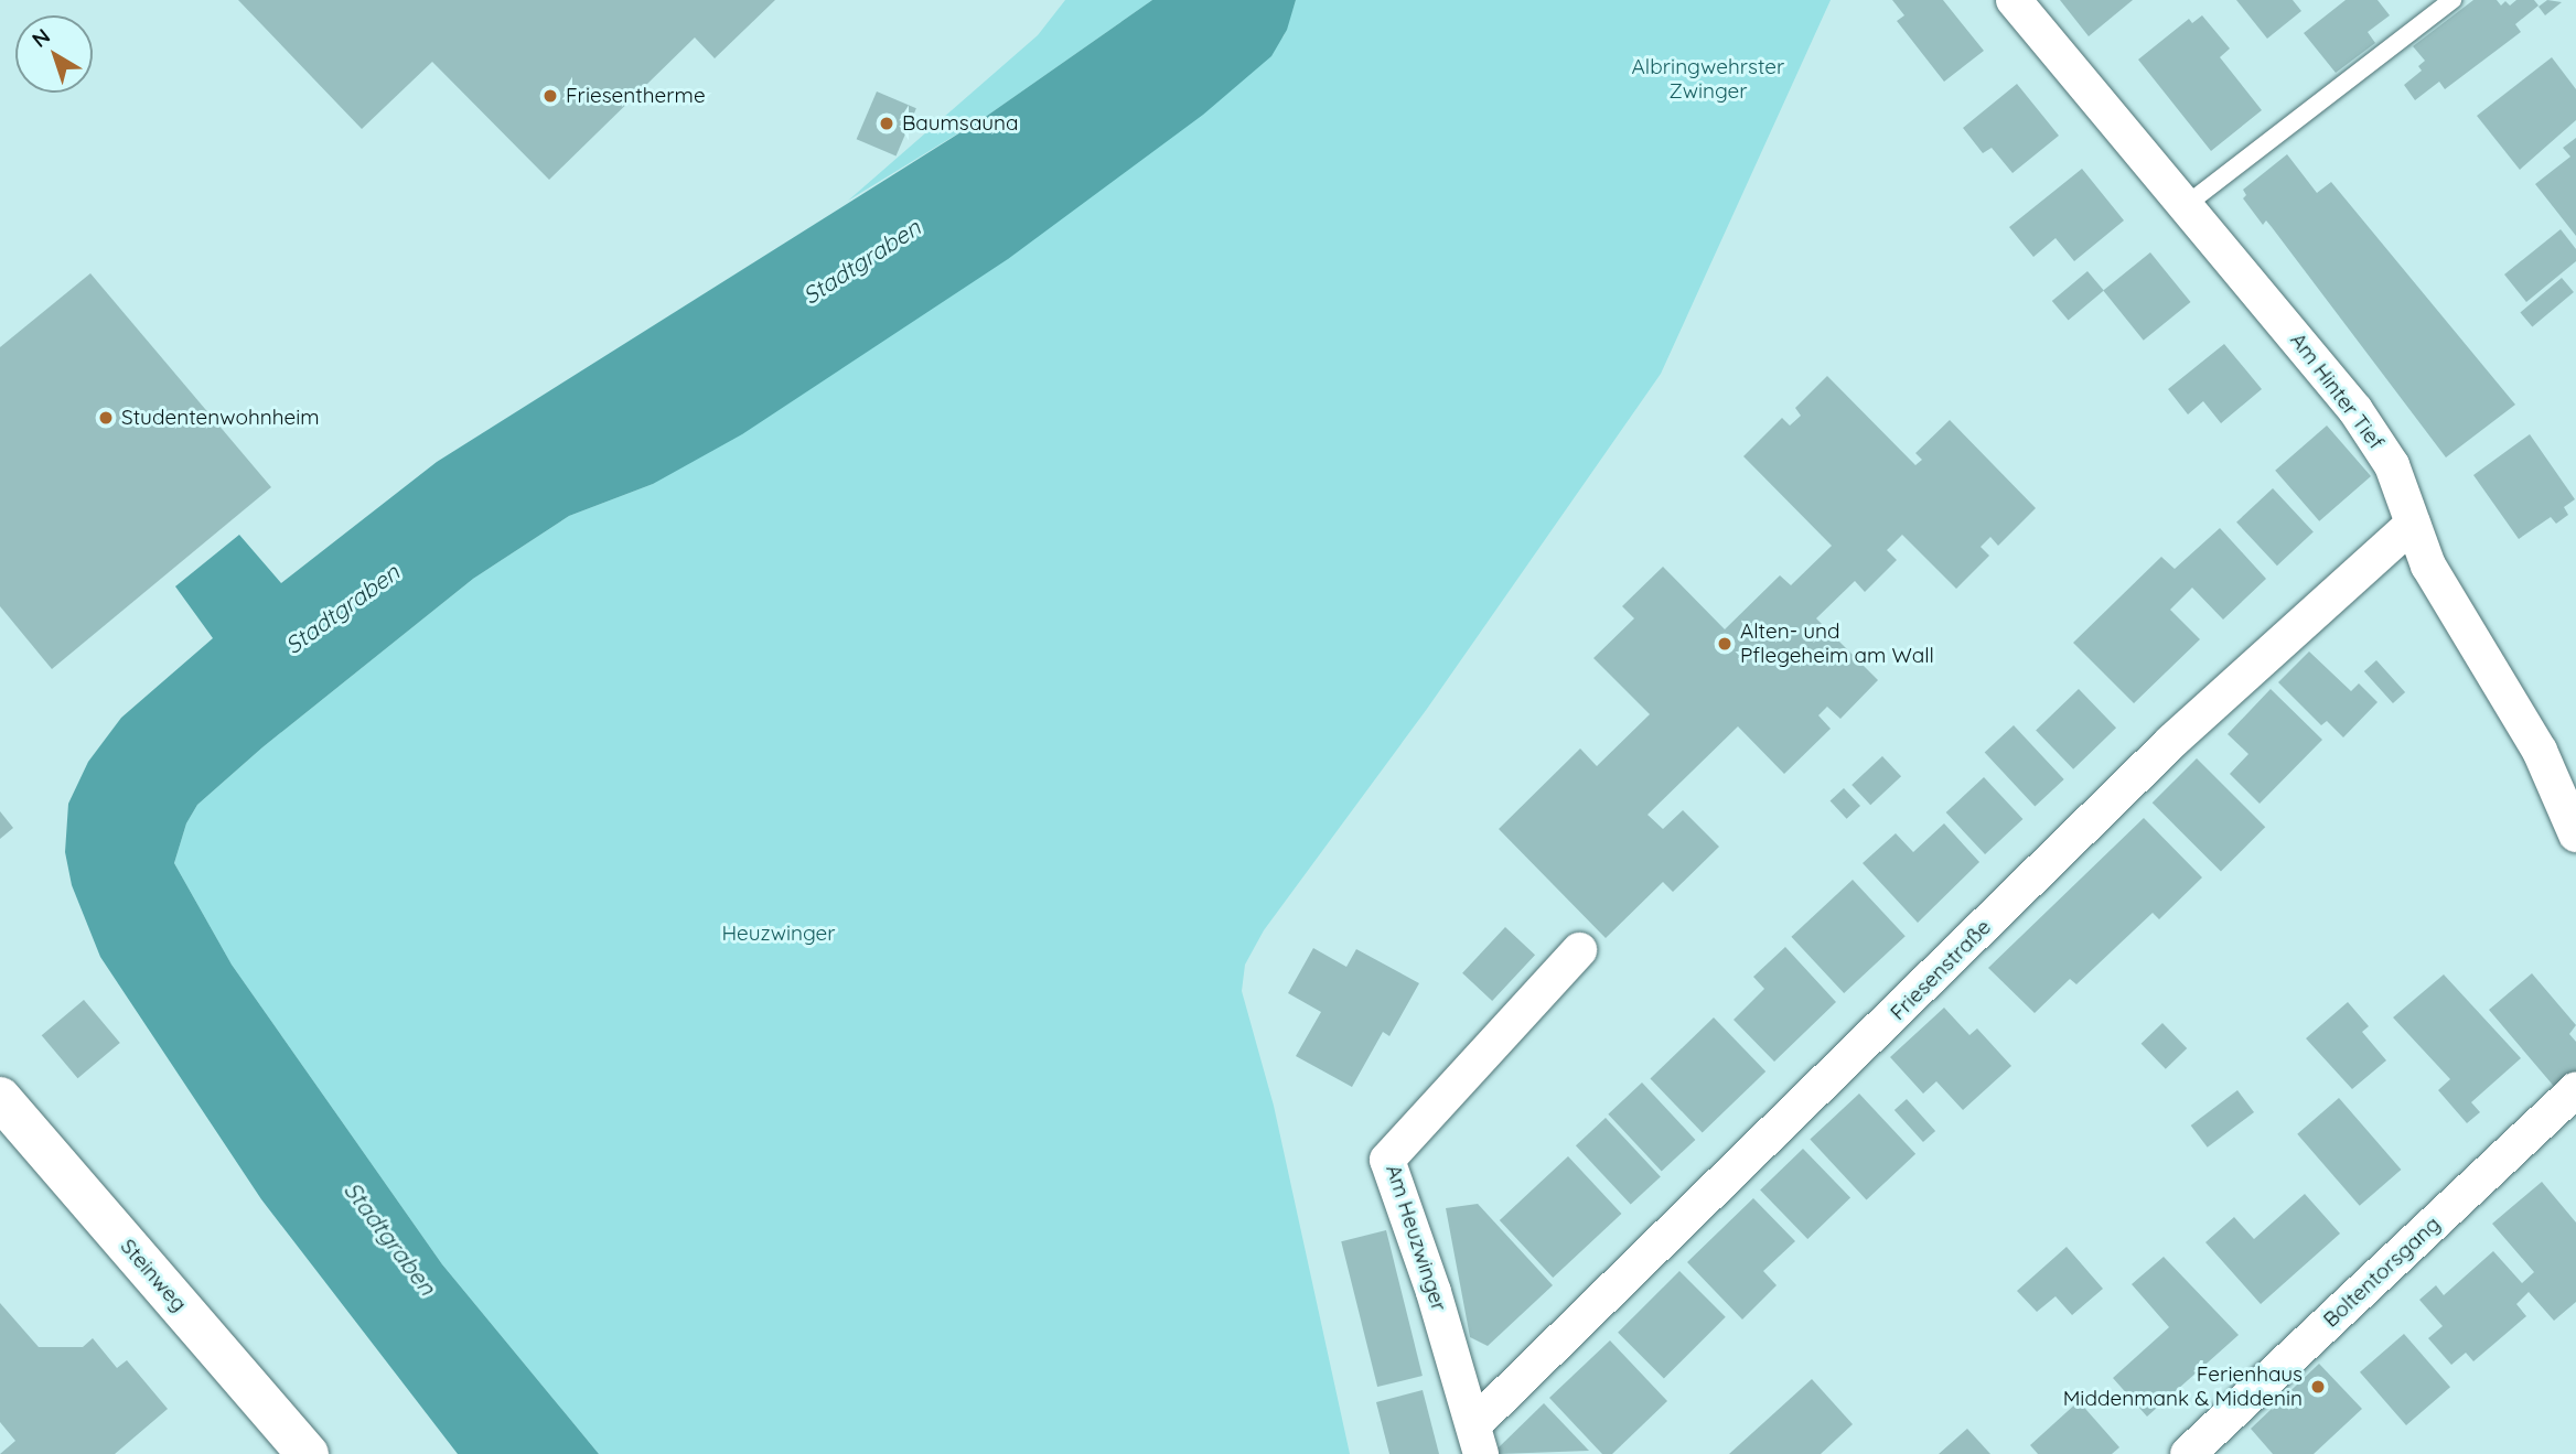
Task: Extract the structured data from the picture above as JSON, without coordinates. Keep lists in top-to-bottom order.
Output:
{
  "streets": {
    "street": [
      "Am Hinter Tief",
      "Friesenstraße",
      "Am Heuzwinger",
      "Boltentorsgang",
      "Steinweg"
    ]
  },
  "crossings": [
    ["Am Hinter Tief", "Friesenstraße"],
    ["Friesenstraße", "Am Heuzwinger"]
  ],
  "water": ["Stadtgraben"],
  "parks": ["Albringwehrster Zwinger", "Heuzwinger"],
  "places": [
    "Friesentherme",
    "Baumsauna",
    "Studentenwohnheim",
    "Alten- und Pflegeheim am Wall",
    "Ferienhaus Middenmank & Middenin"
  ],
  "north": "top left"
}
